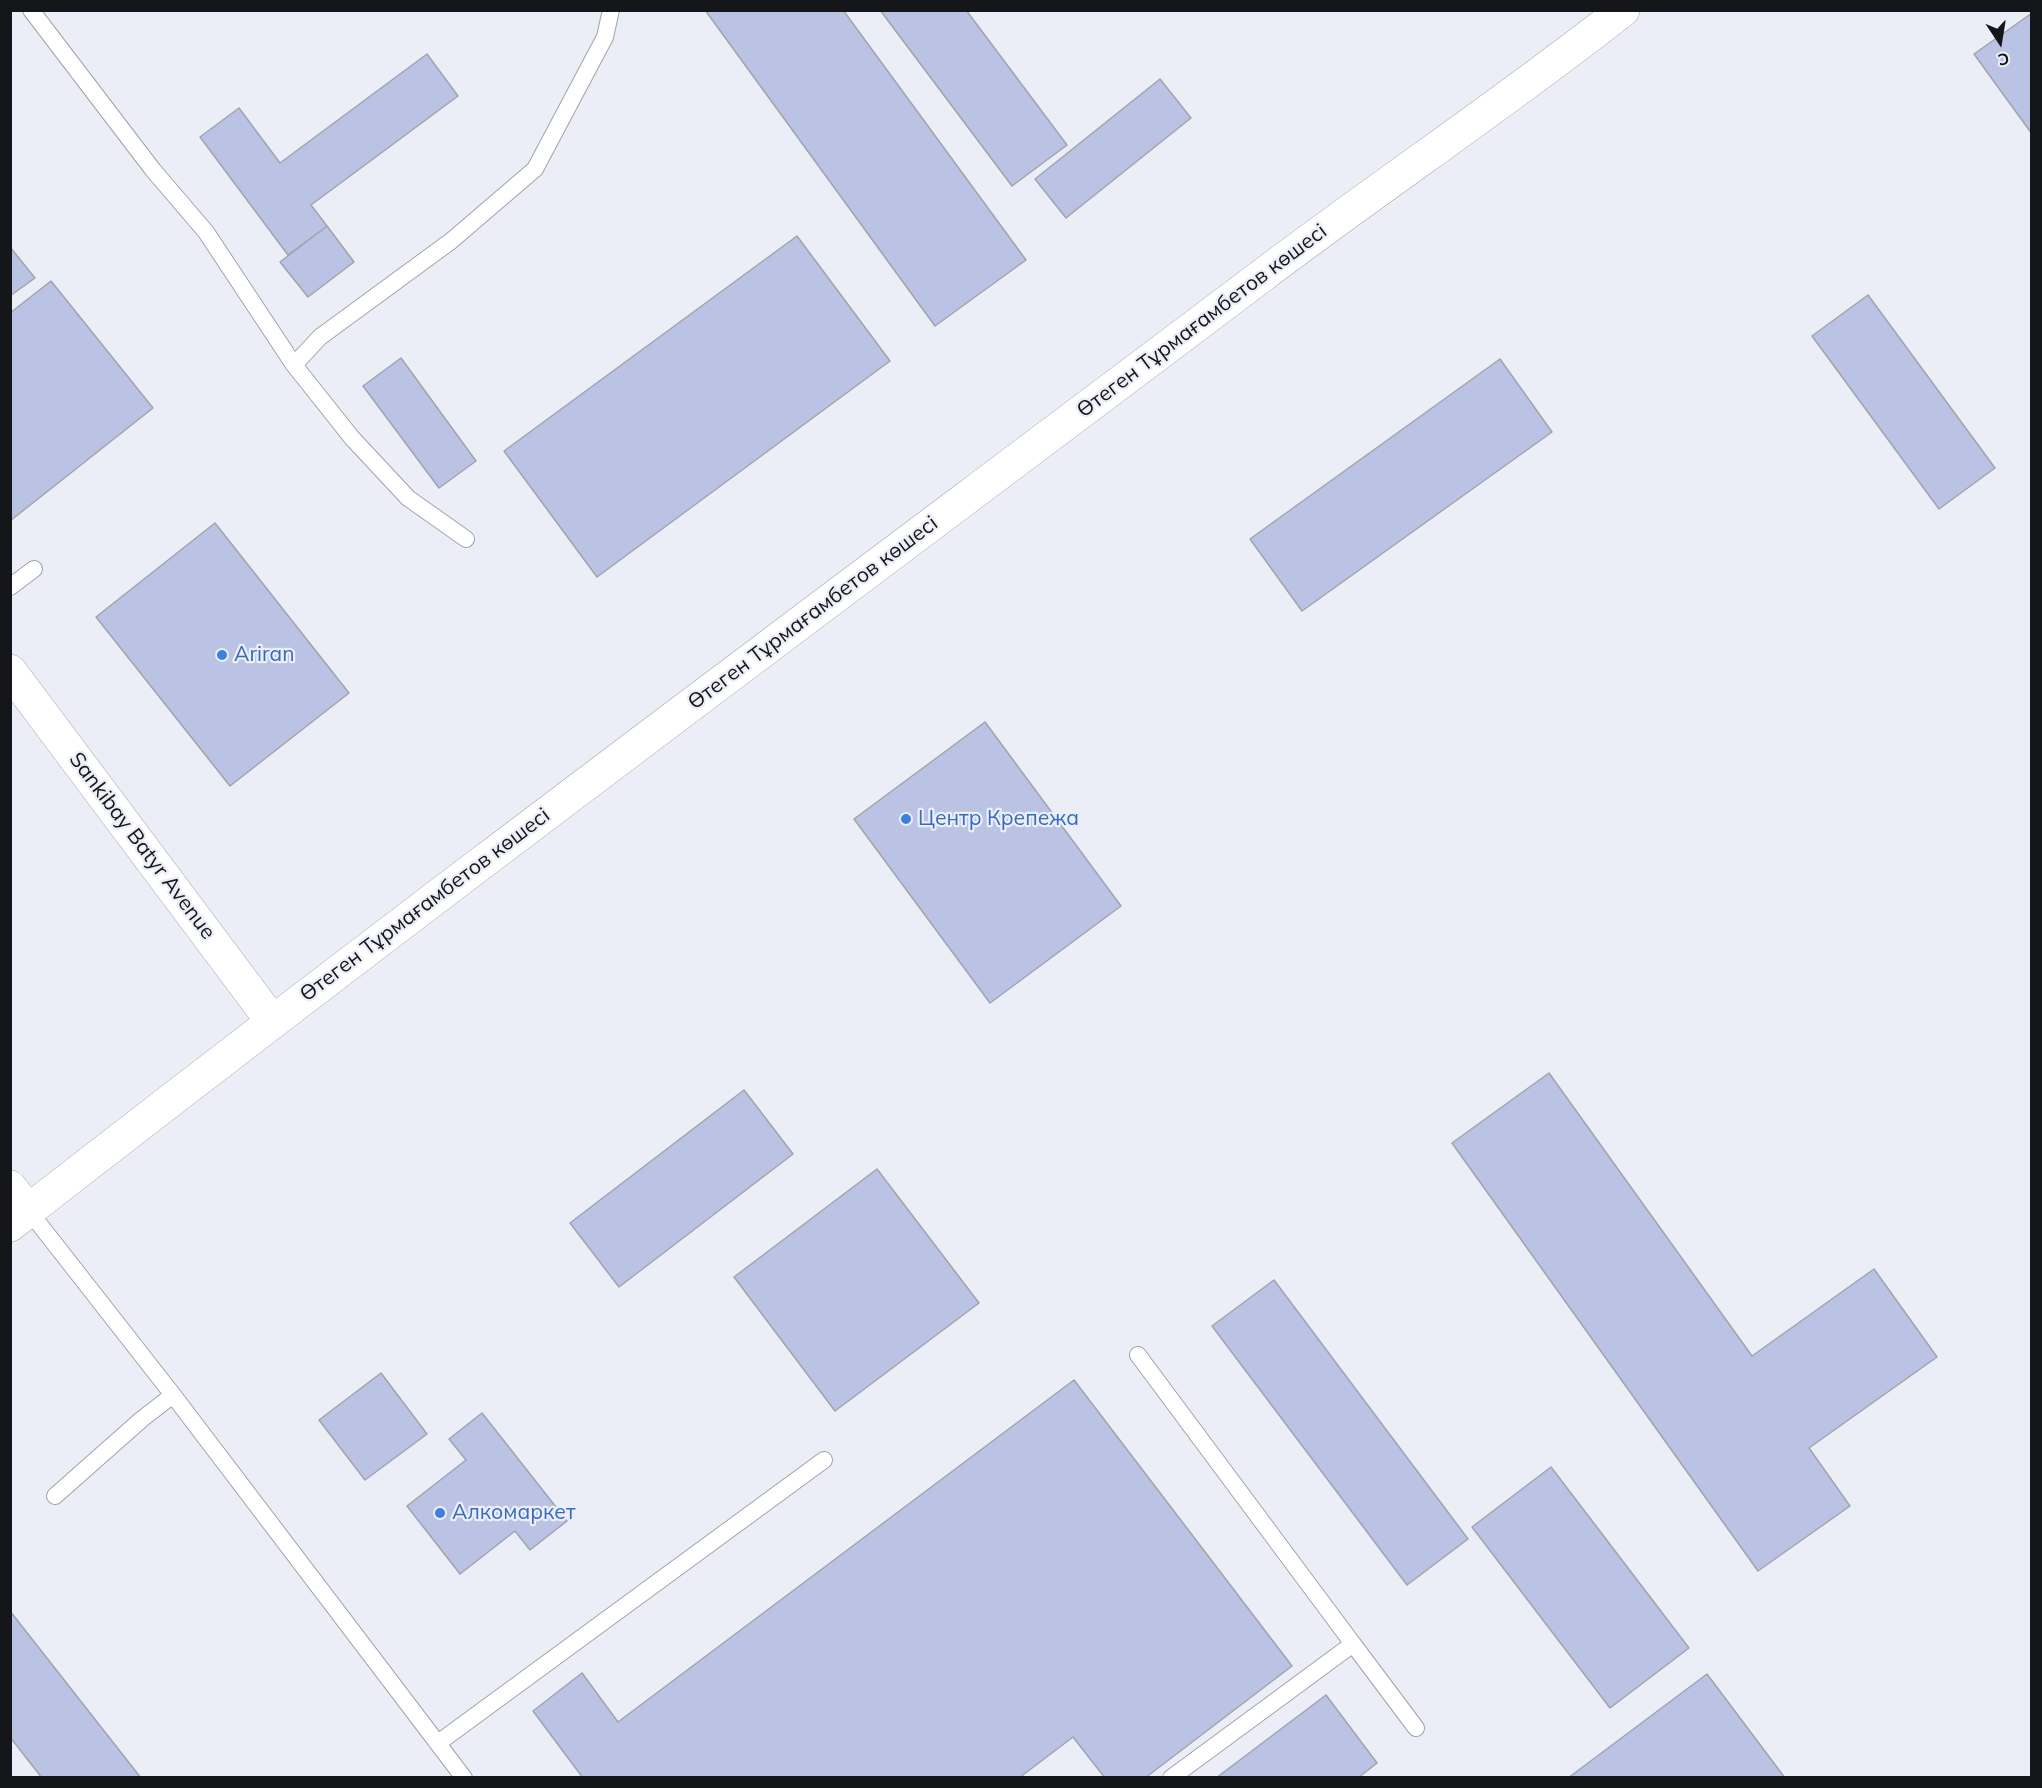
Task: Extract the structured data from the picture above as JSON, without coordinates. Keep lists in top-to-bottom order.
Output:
{
  "streets": {
    "street": ["Өтеген Тұрмағамбетов көшесі", "Sankibay Batyr Avenue"]
  },
  "crossings": [
    ["Өтеген Тұрмағамбетов көшесі", "Sankibay Batyr Avenue"]
  ],
  "places": ["Ariran", "Центр Крепежа", "Алкомаркет"],
  "north": "bottom"
}
